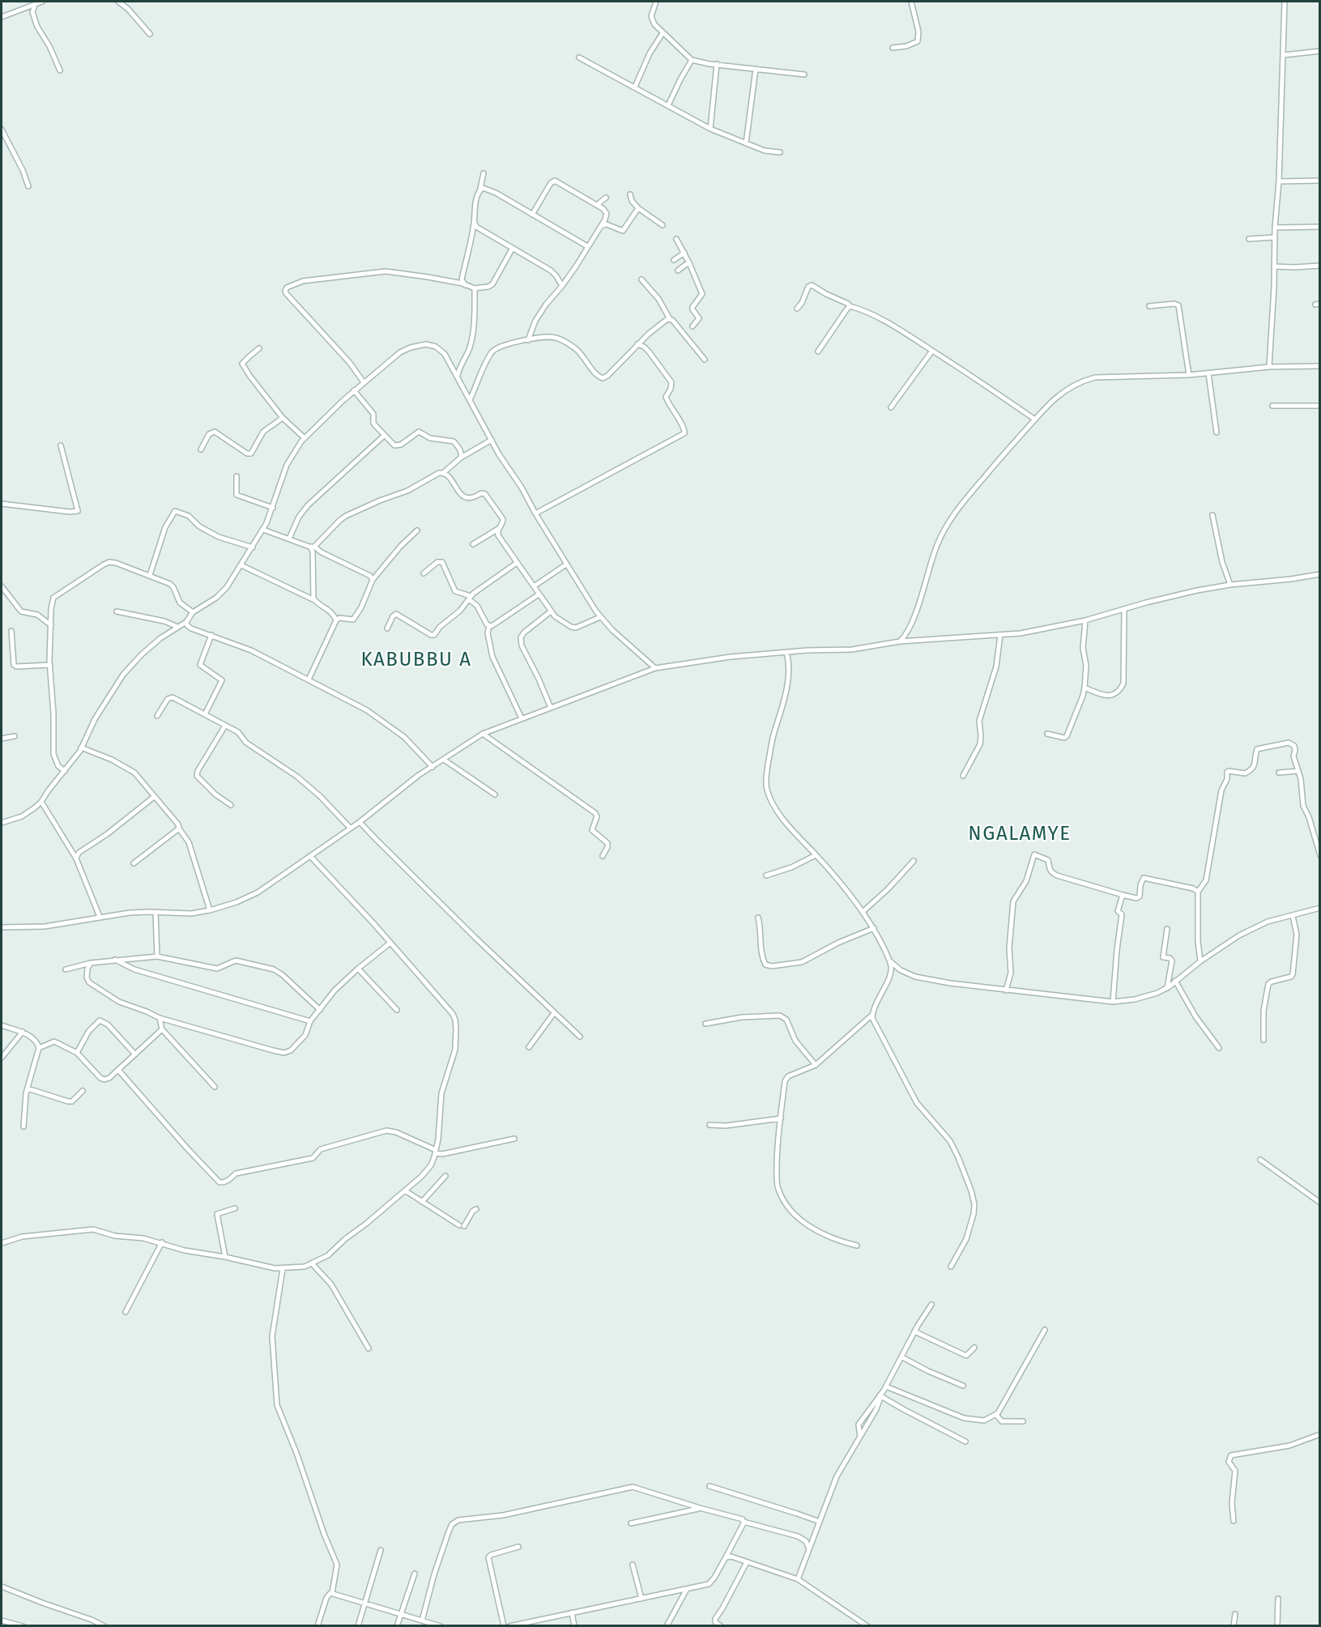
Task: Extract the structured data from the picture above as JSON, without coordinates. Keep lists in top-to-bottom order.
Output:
{
  "districts": ["KABUBBU A", "NGALAMYE"]
}
